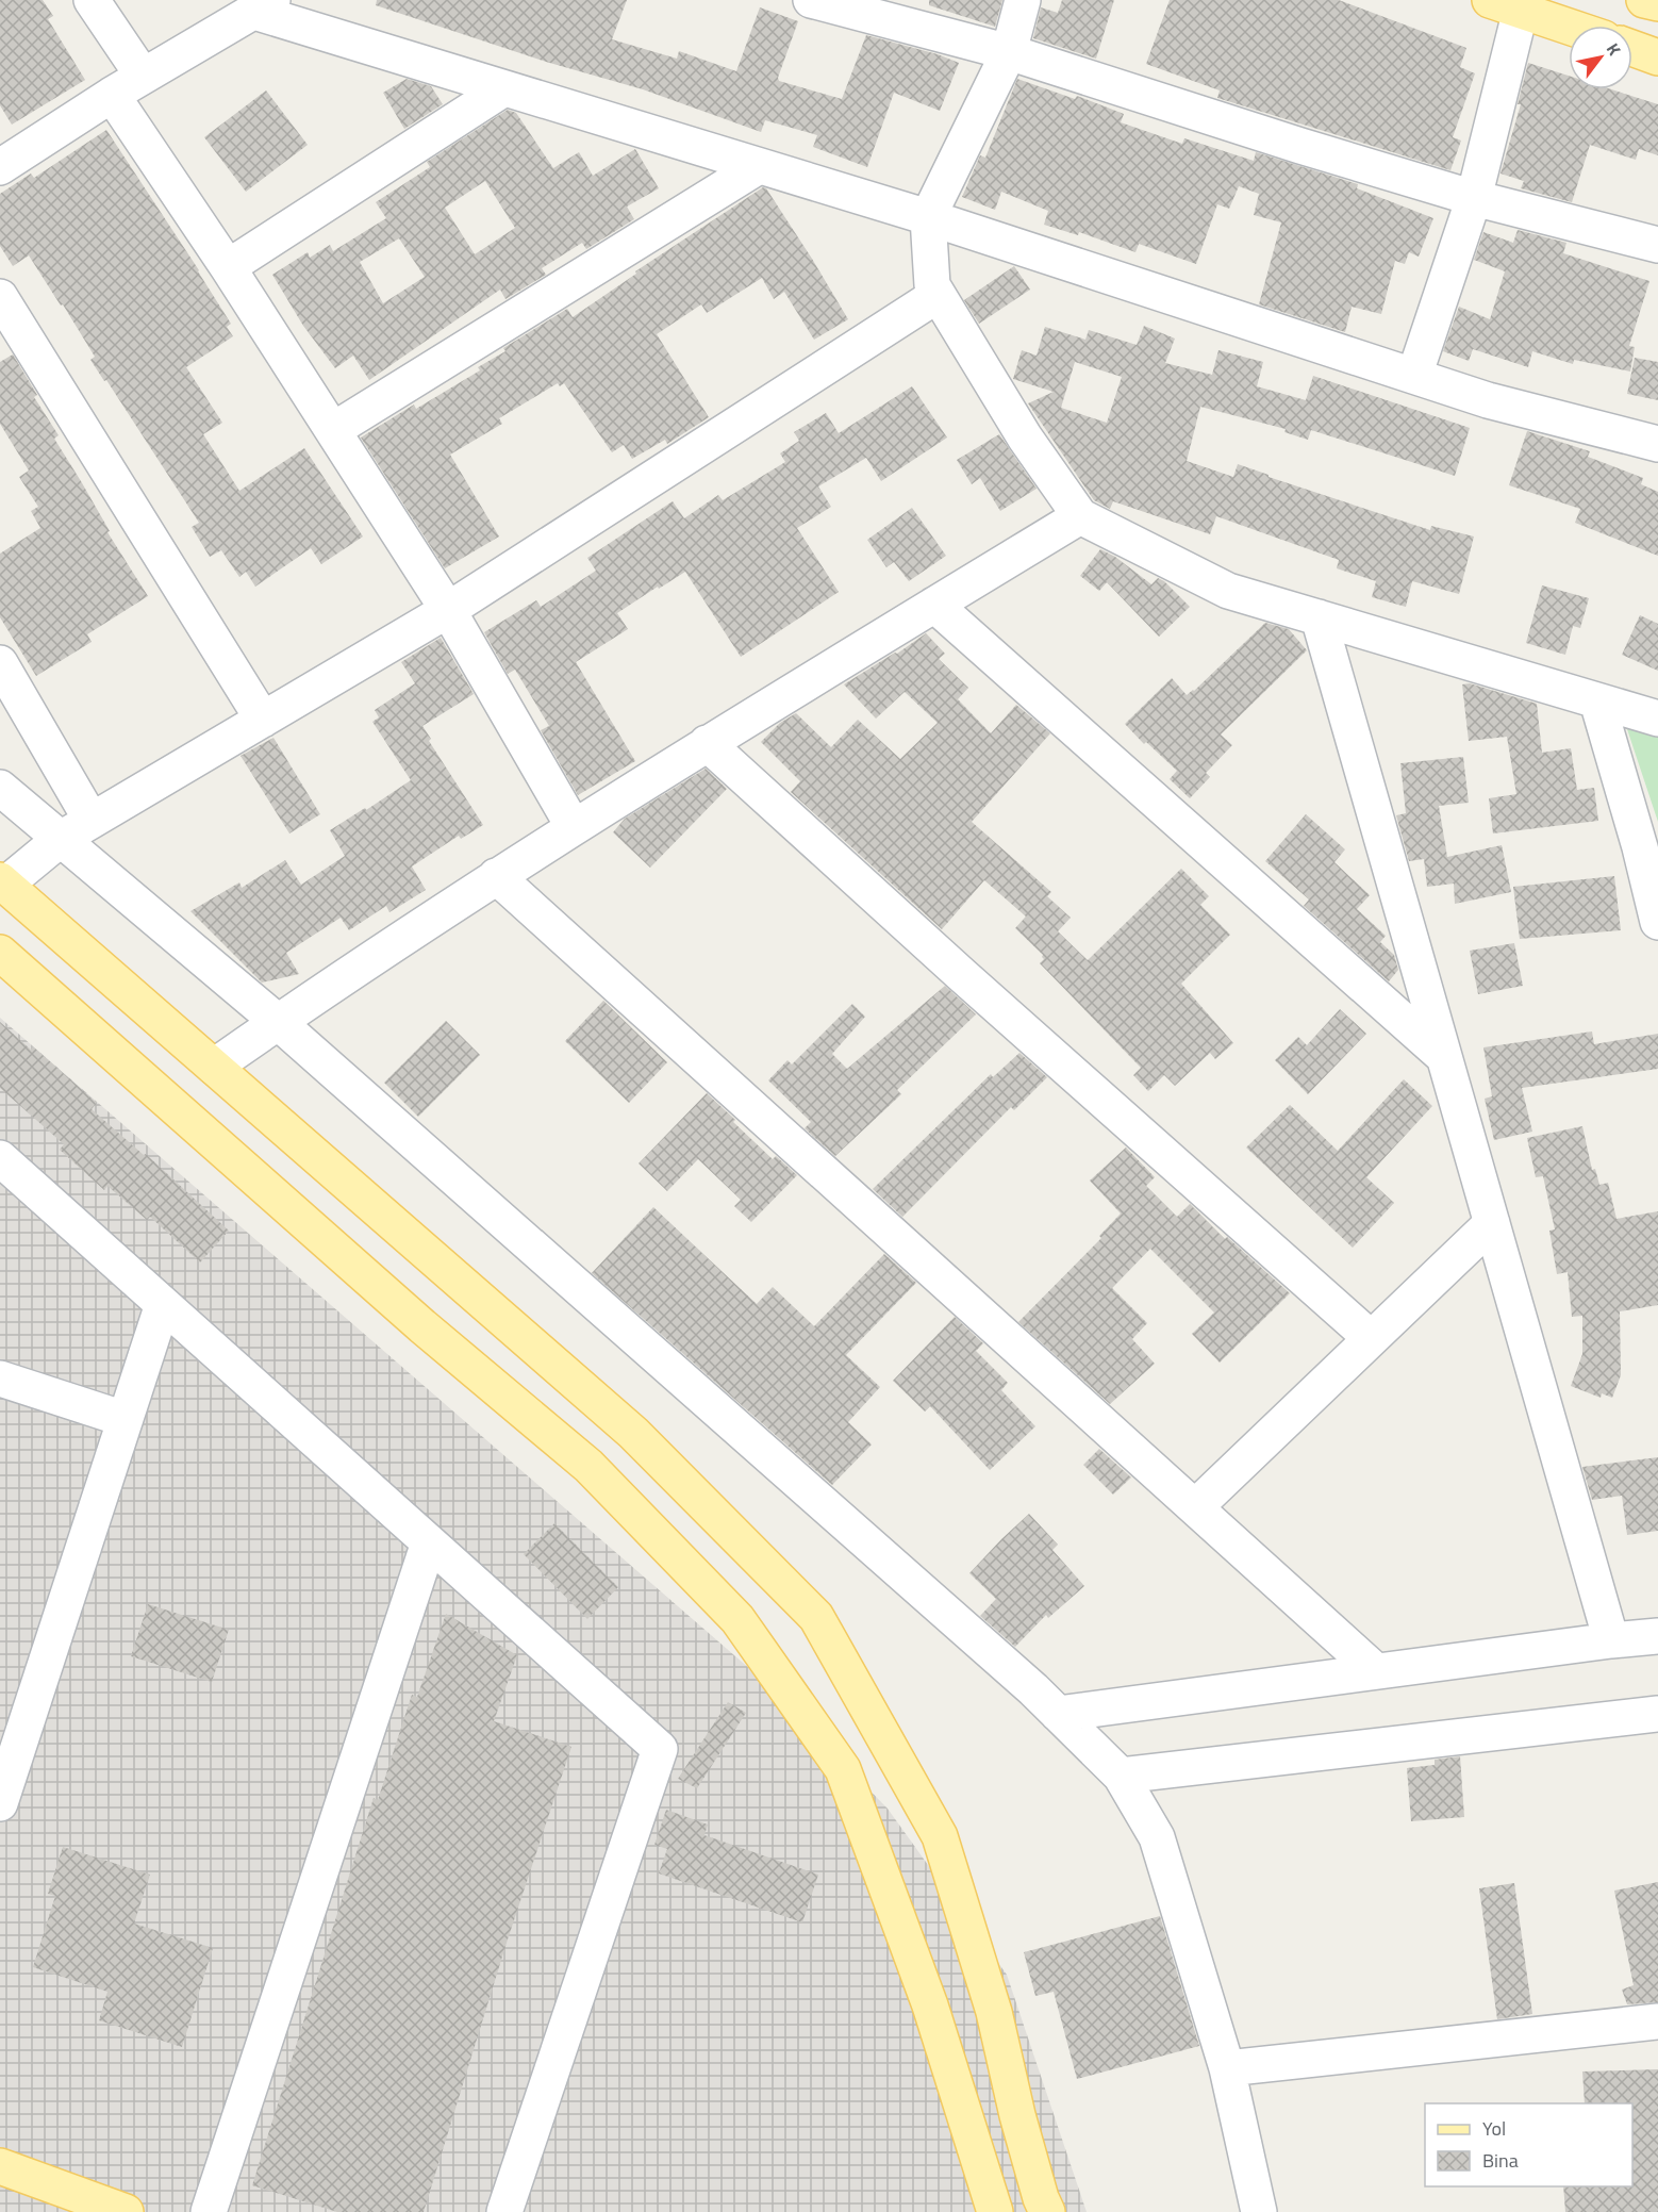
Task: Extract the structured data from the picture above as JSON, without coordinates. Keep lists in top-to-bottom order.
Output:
{
  "legend": ["Yol", "Bina"],
  "north": "top right"
}
